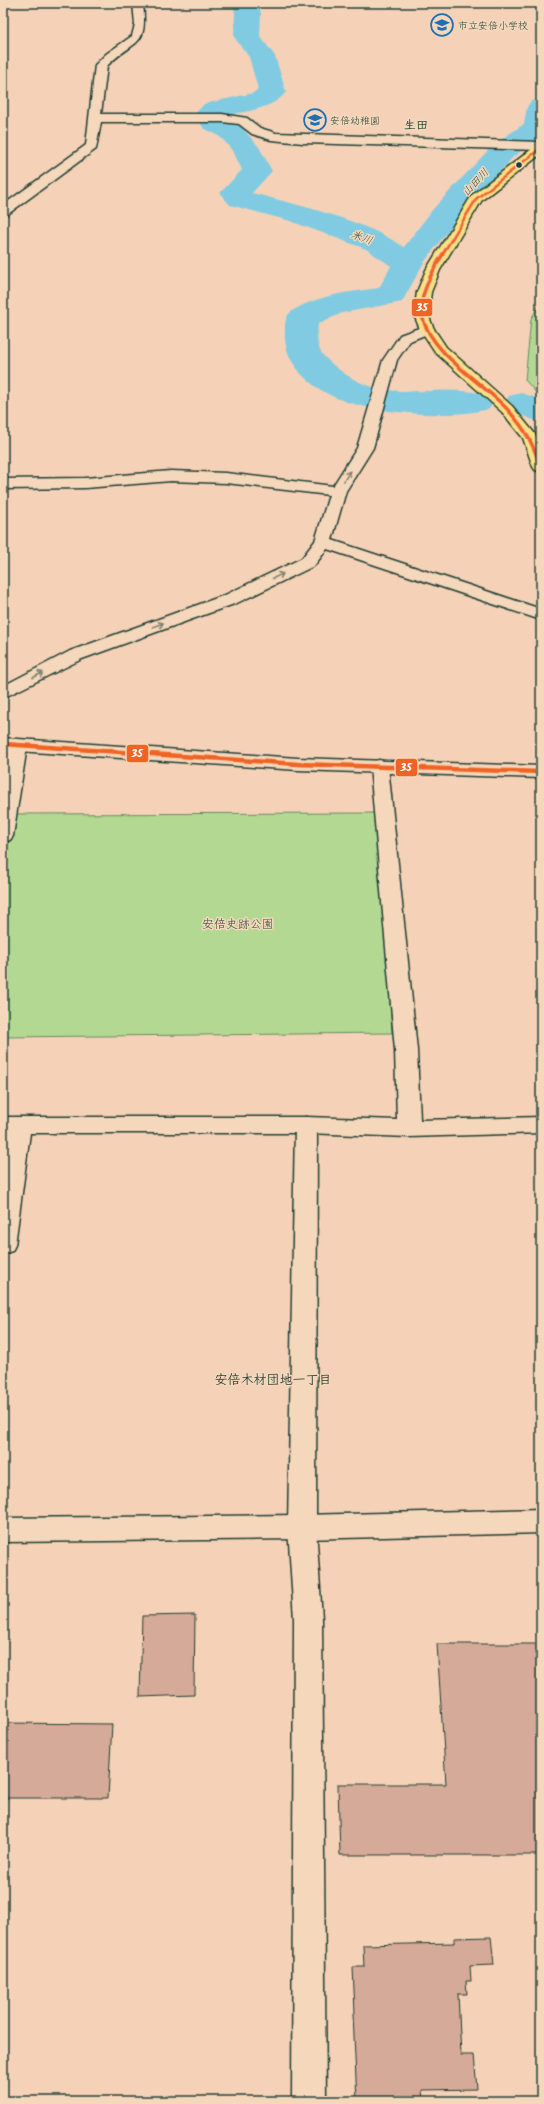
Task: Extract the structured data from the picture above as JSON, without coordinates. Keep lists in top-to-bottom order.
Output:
{
  "districts": ["生田", "安倍木材団地一丁目"],
  "water": ["山田川", "米川"],
  "parks": ["安倍史跡公園"],
  "places": {
    "school or university": ["市立安倍小学校", "安倍幼稚園"]
  },
  "lines": ["transit line 35"]
}
